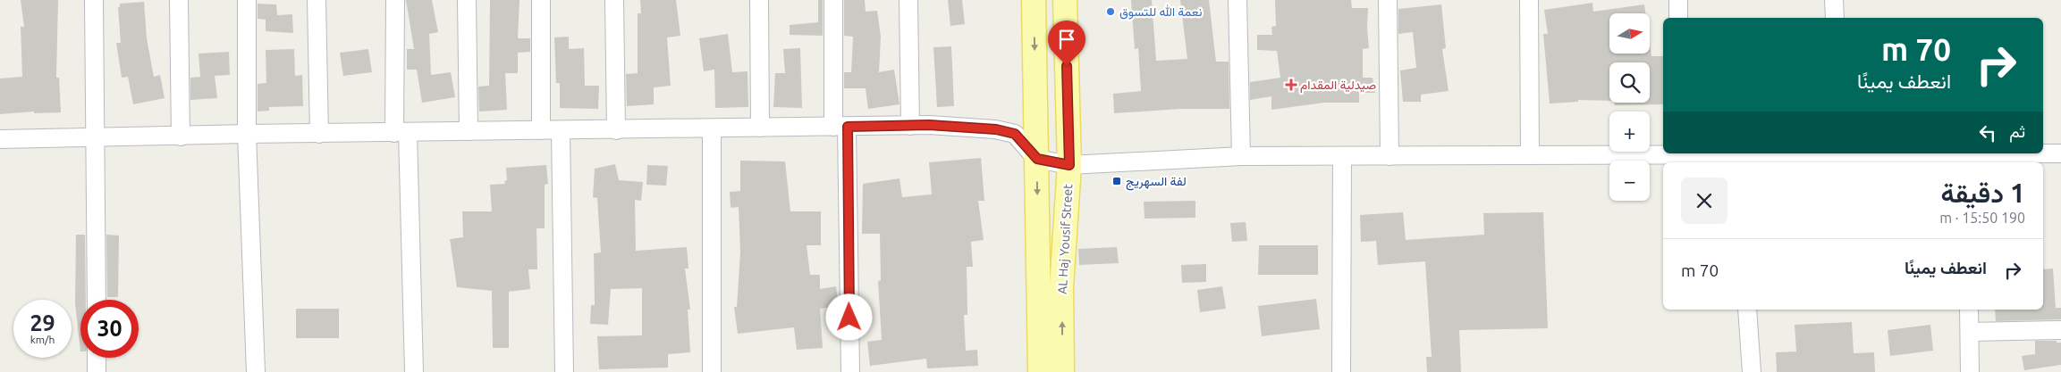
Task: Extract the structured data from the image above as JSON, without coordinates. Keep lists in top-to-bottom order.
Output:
{
  "streets": {
    "main road": ["AL Haj Yousif Street"]
  },
  "places": {
    "other": ["نعمة الله للتسوق"],
    "health": ["صيدلية المقدام"],
    "transit": ["لفة السهريج"]
  },
  "north": "right",
  "page": {
    "map_buttons": ["+", "−"],
    "turn": ["70 m", "انعطف يمينًا"],
    "then": "ثم",
    "heading": ["1 دقيقة", "190 m · 15:50"],
    "list": [
      {
        "name": "انعطف يمينًا",
        "value": "70 m"
      }
    ],
    "speed": "29 km/h",
    "limit": "30"
  }
}
